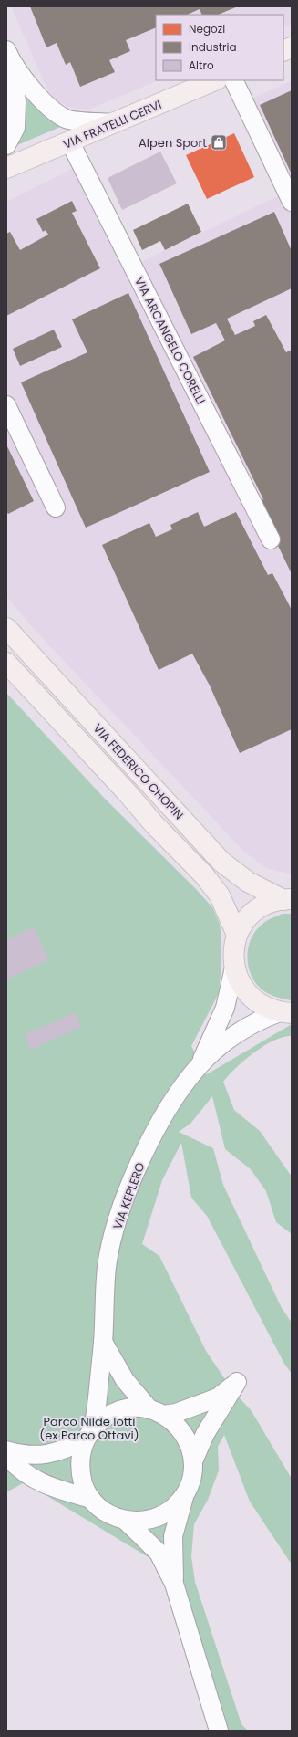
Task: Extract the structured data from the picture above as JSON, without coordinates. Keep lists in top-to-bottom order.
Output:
{
  "streets": {
    "main road": ["VIA FRATELLI CERVI", "VIA FEDERICO CHOPIN"],
    "street": ["VIA ARCANGELO CORELLI", "VIA KEPLERO"]
  },
  "crossings": [
    ["VIA FRATELLI CERVI", "VIA ARCANGELO CORELLI"]
  ],
  "parks": ["Parco Nilde Iotti (ex Parco Ottavi)"],
  "places": {
    "shop": ["Alpen Sport"]
  },
  "legend": ["Negozi", "Industria", "Altro"]
}
